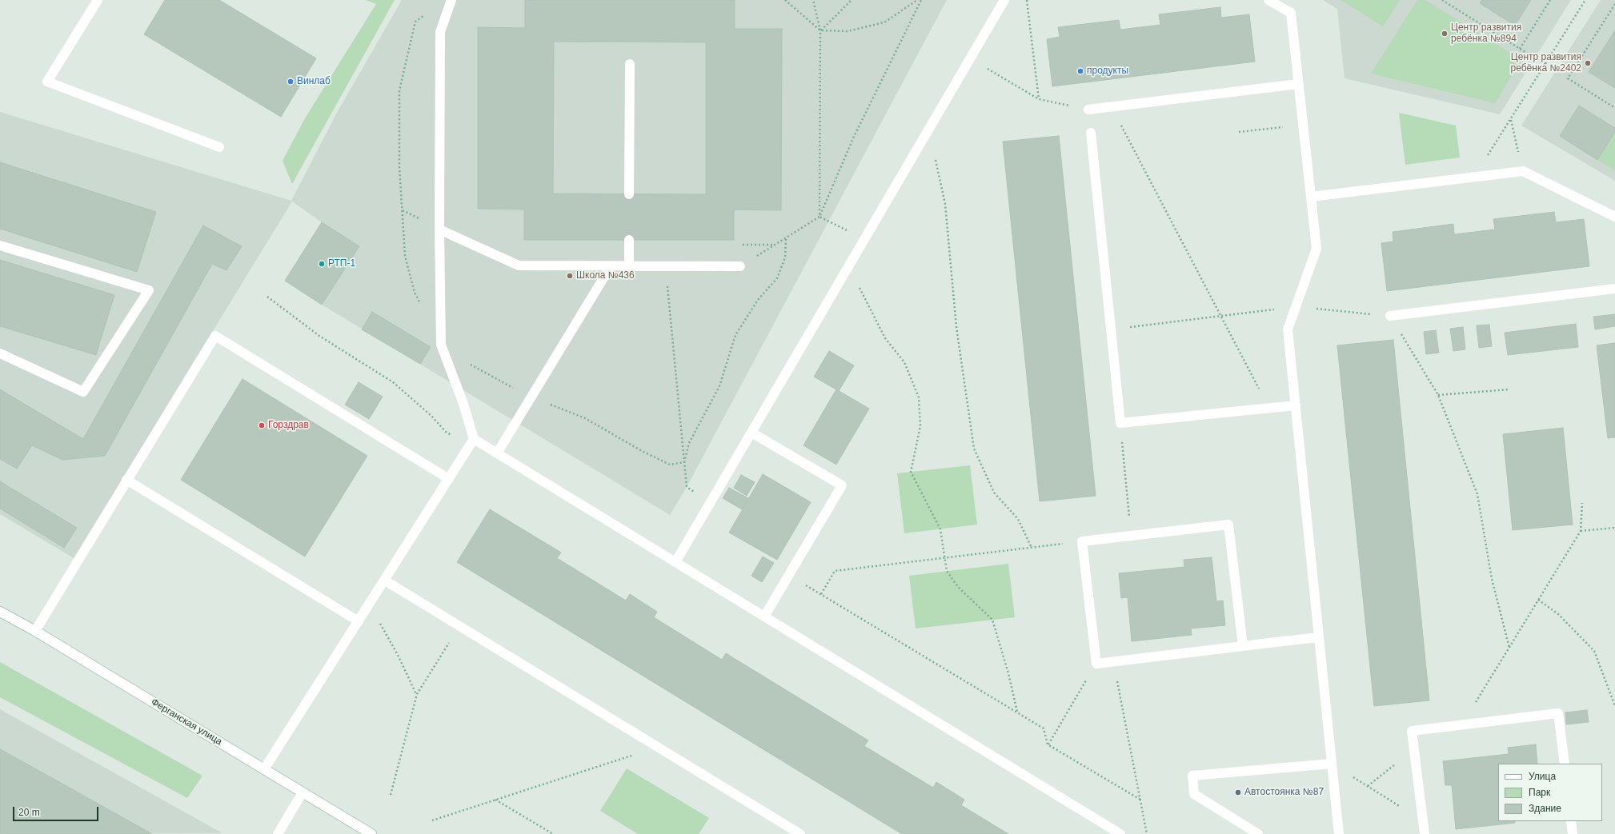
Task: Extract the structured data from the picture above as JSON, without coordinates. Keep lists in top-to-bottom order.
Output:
{
  "streets": {
    "street": ["Ферганская улица"]
  },
  "places": [
    "Центр развития ребёнка №894",
    "Центр развития ребёнка №2402",
    "продукты",
    "Винлаб",
    "РТП-1",
    "Школа №436",
    "Горздрав",
    "Автостоянка №87"
  ],
  "legend": ["Улица", "Парк", "Здание"],
  "scale_bar": "20 m"
}
